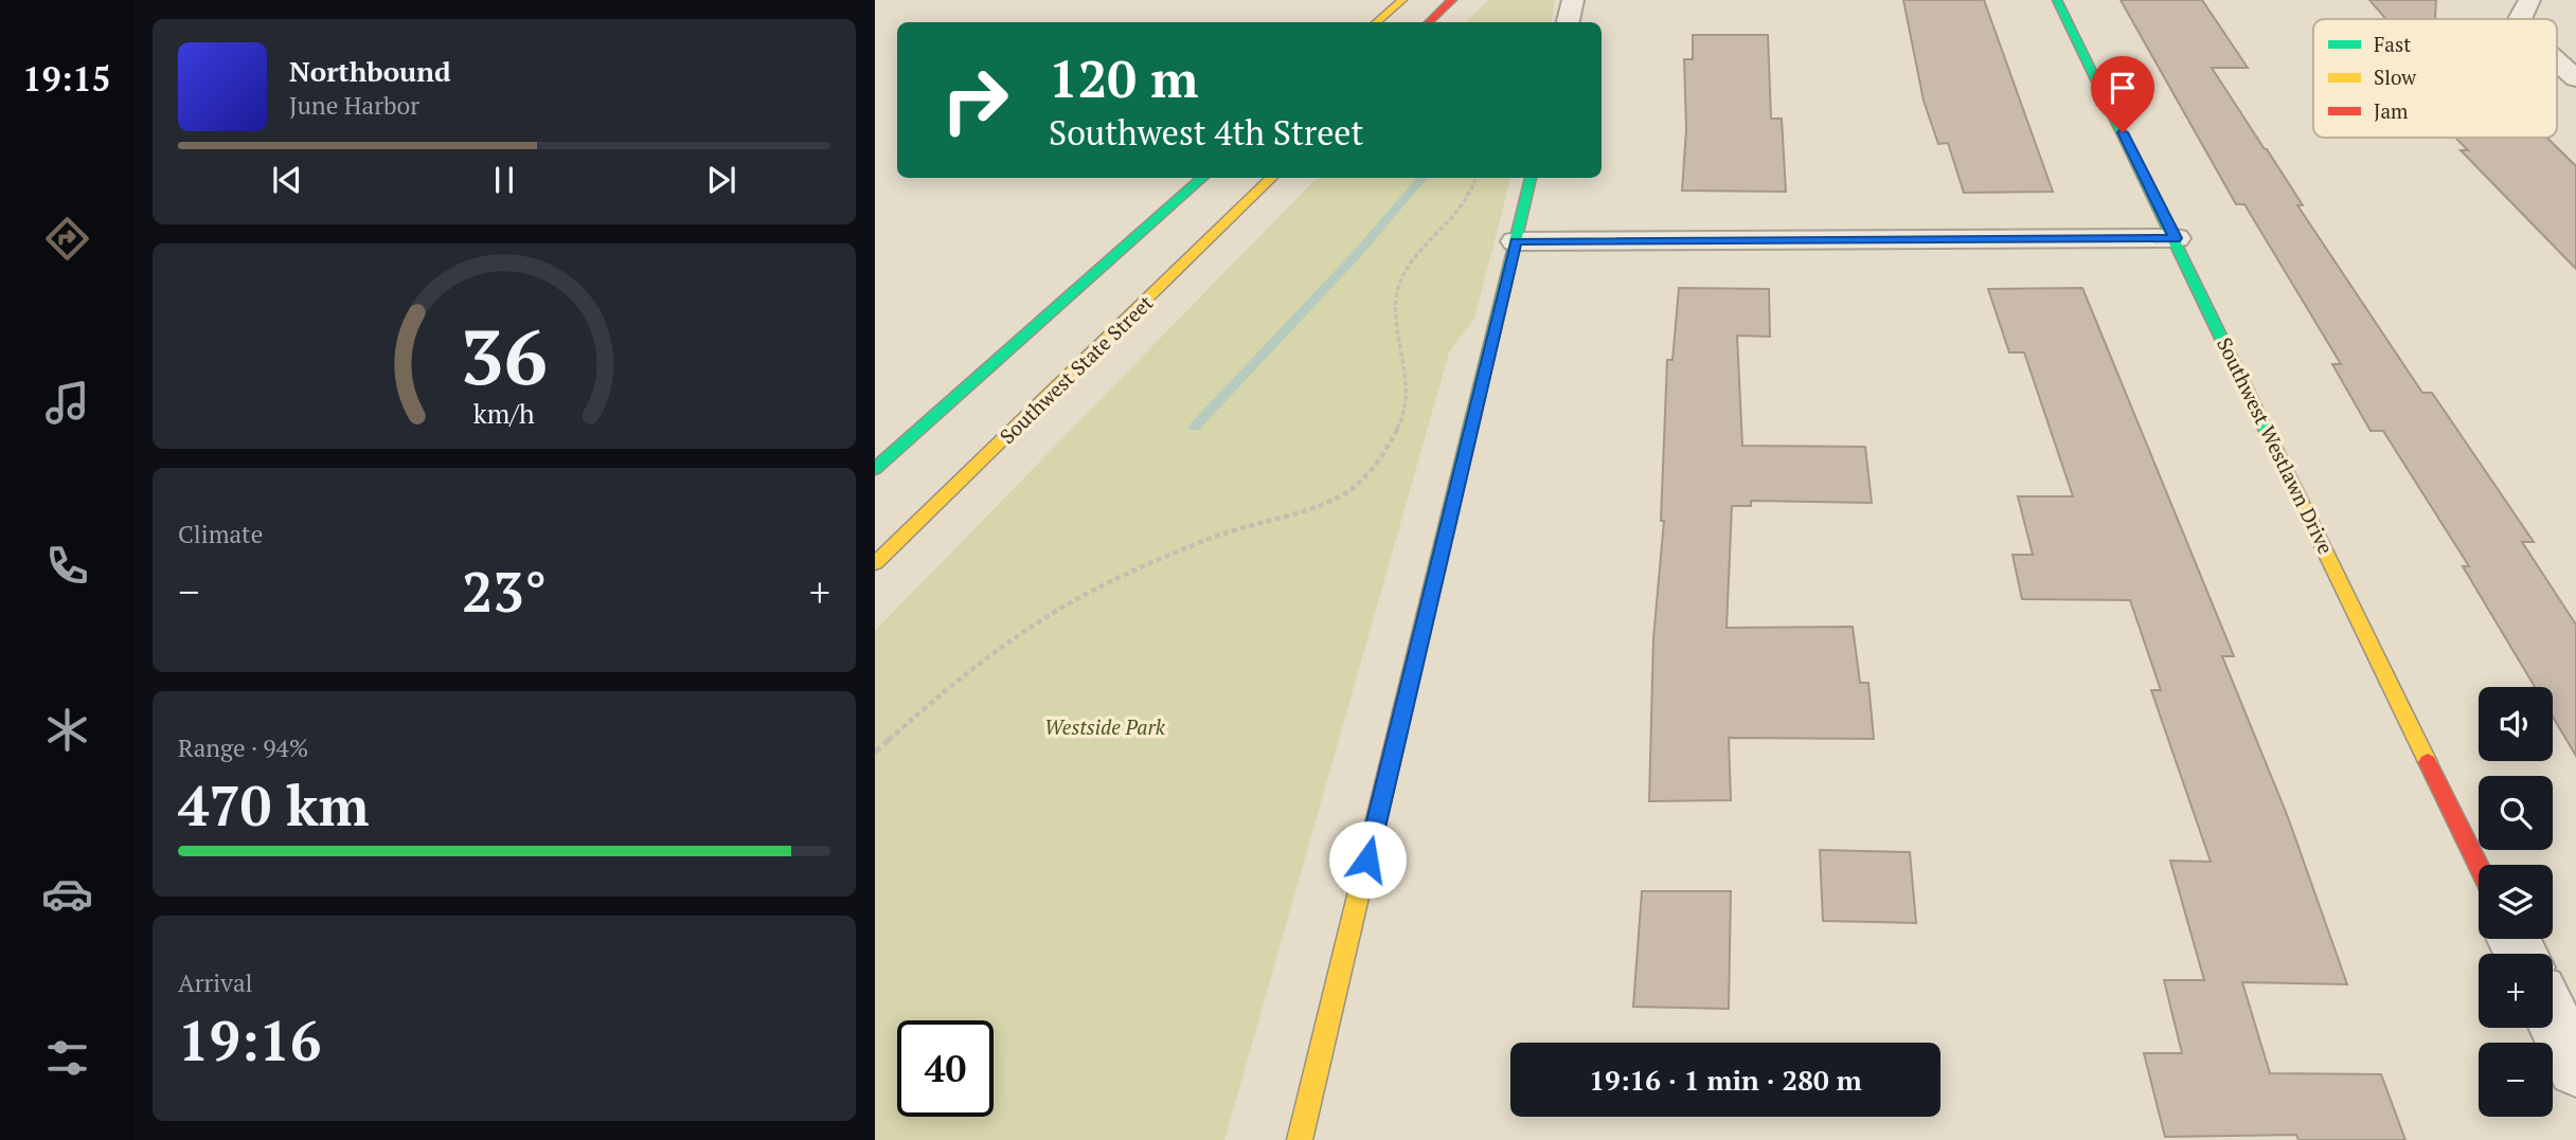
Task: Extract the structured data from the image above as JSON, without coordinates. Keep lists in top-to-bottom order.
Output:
{
  "streets": {
    "street": ["Southwest State Street", "Southwest Westlawn Drive"]
  },
  "parks": ["Westside Park"],
  "legend": ["Fast", "Slow", "Jam"],
  "page": {
    "tabs": "19:15",
    "turn": ["120 m", "Southwest 4th Street"],
    "song": ["Northbound", "June Harbor"],
    "tile": [
      "Climate",
      ["Range · 94%", "470 km"],
      ["Arrival", "19:16"]
    ],
    "heat": ["−", "23°", "+"],
    "map_buttons": ["+", "−"],
    "limit": "40",
    "trip": "19:16 · 1 min · 280 m",
    "gauge": ["36", "km/h"]
  }
}
